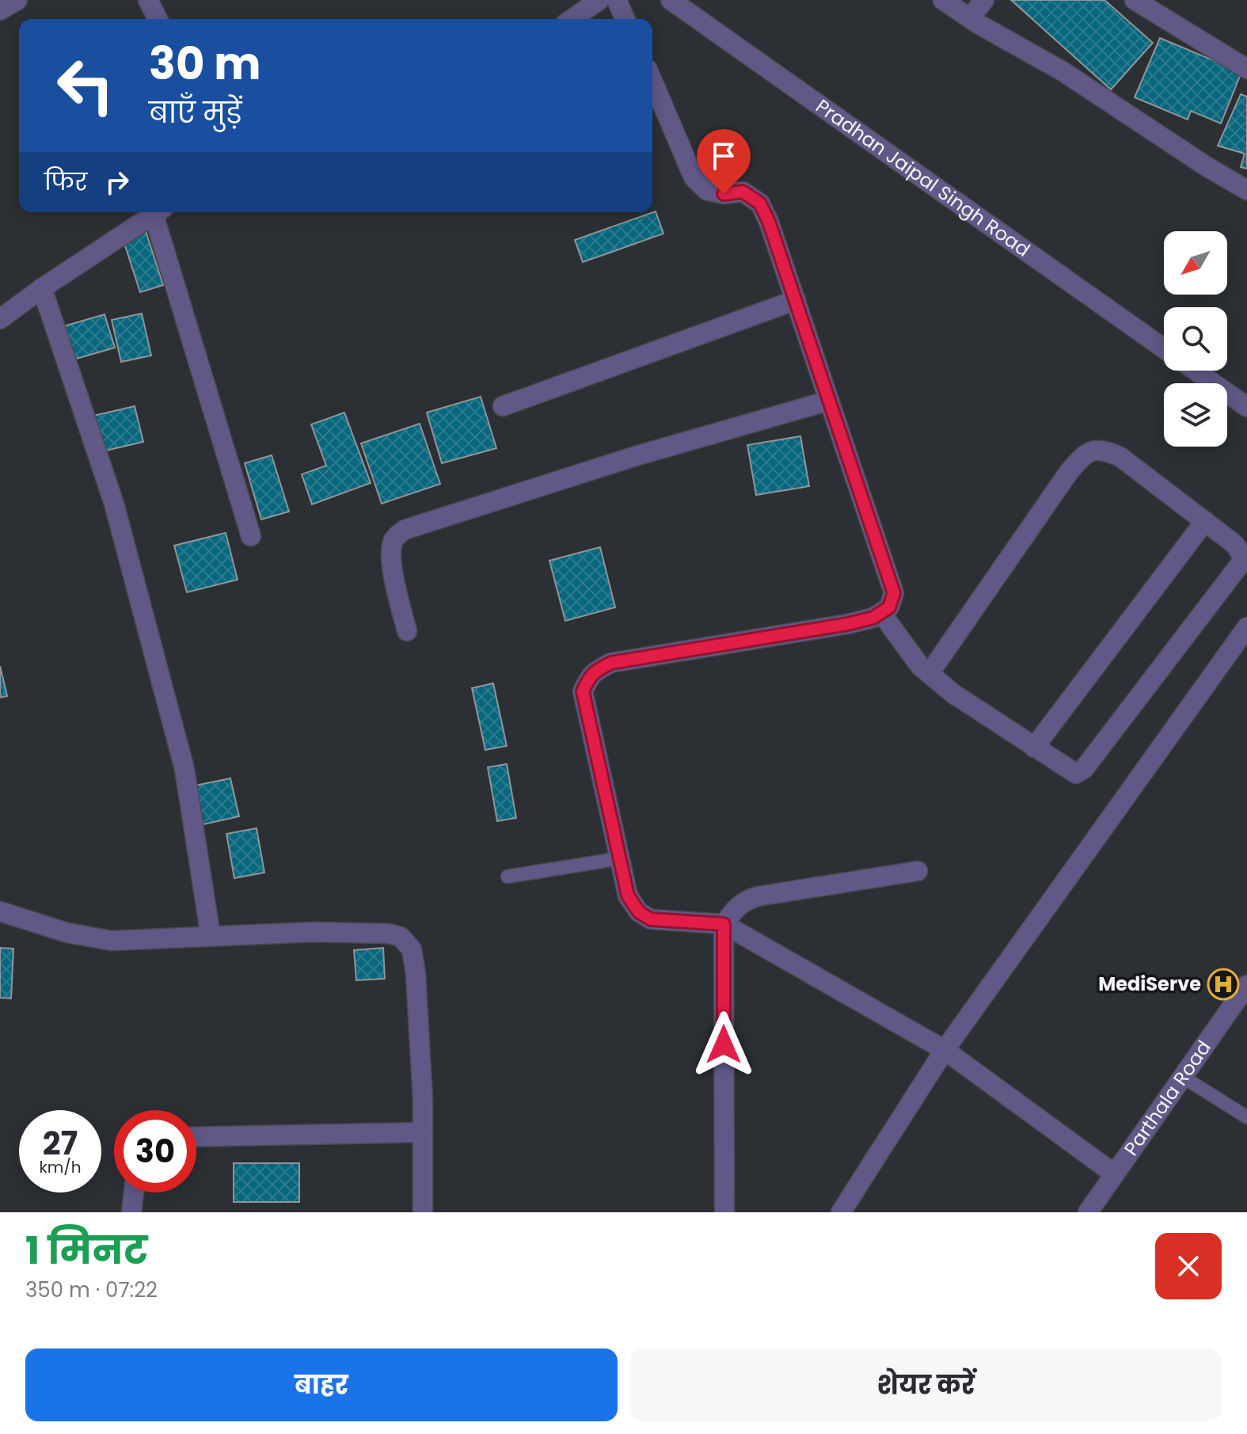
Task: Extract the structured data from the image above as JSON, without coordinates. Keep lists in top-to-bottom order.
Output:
{
  "streets": {
    "street": ["Pradhan Jaipal Singh Road", "Parthala Road"]
  },
  "places": {
    "hospital": ["MediServe"]
  },
  "north": "bottom left",
  "page": {
    "turn": ["30 m", "बाएँ मुड़ें"],
    "then": "फिर",
    "speed": "27 km/h",
    "limit": "30",
    "heading": ["1 मिनट", "350 m · 07:22"],
    "buttons": ["बाहर", "शेयर करें"]
  }
}
